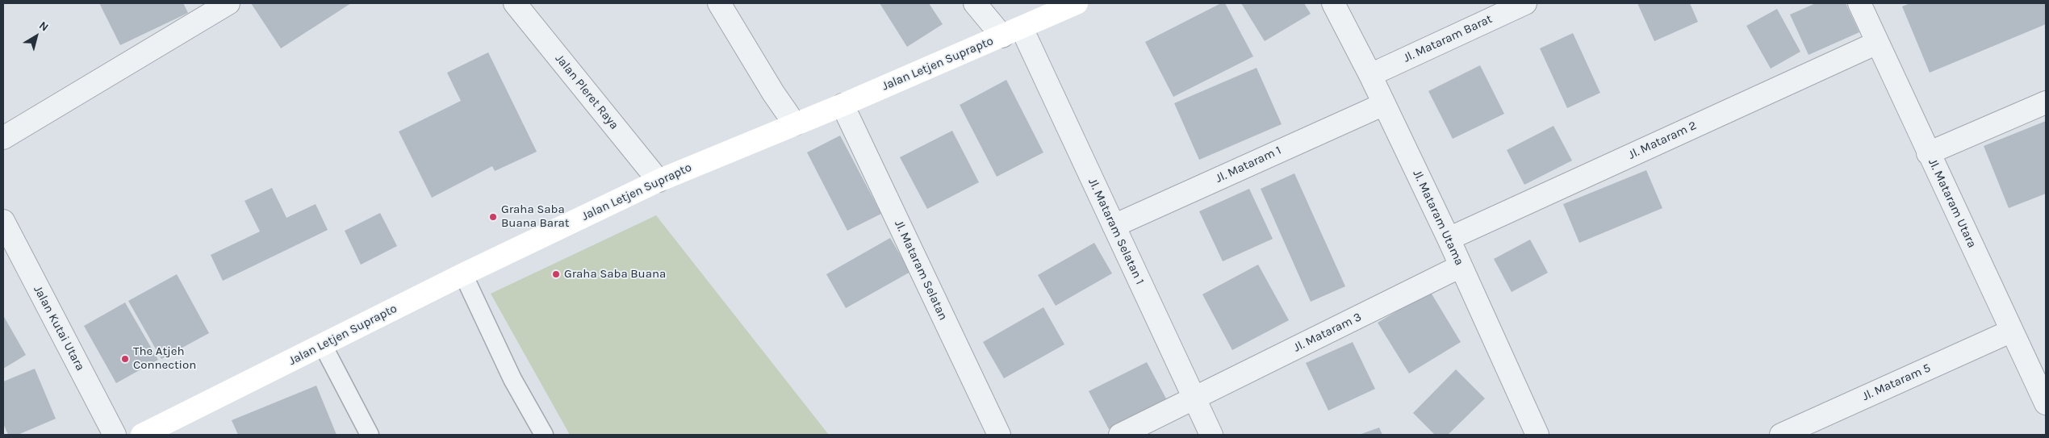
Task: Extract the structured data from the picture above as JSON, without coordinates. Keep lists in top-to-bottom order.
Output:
{
  "streets": {
    "main road": ["Jalan Letjen Suprapto"],
    "street": [
      "Jl. Mataram Barat",
      "Jalan Pleret Raya",
      "Jl. Mataram 2",
      "Jl. Mataram 1",
      "Jl. Mataram Utara",
      "Jl. Mataram Utama",
      "Jl. Mataram Selatan 1",
      "Jl. Mataram Selatan",
      "Jalan Kutai Utara",
      "Jl. Mataram 3",
      "Jl. Mataram 5"
    ]
  },
  "crossings": [
    ["Jl. Mataram Barat", "Jl. Mataram Utama"],
    ["Jalan Letjen Suprapto", "Jalan Pleret Raya"],
    ["Jalan Letjen Suprapto", "Jl. Mataram Selatan 1"],
    ["Jalan Letjen Suprapto", "Jl. Mataram Selatan"],
    ["Jl. Mataram 2", "Jl. Mataram Utara"],
    ["Jl. Mataram 2", "Jl. Mataram Utama"],
    ["Jl. Mataram 1", "Jl. Mataram Utama"],
    ["Jl. Mataram 1", "Jl. Mataram Selatan 1"],
    ["Jl. Mataram Utara", "Jl. Mataram 5"],
    ["Jl. Mataram Utama", "Jl. Mataram 3"],
    ["Jl. Mataram Selatan 1", "Jl. Mataram 3"]
  ],
  "places": ["Graha Saba Buana Barat", "Graha Saba Buana", "The Atjeh Connection"],
  "north": "top right"
}
